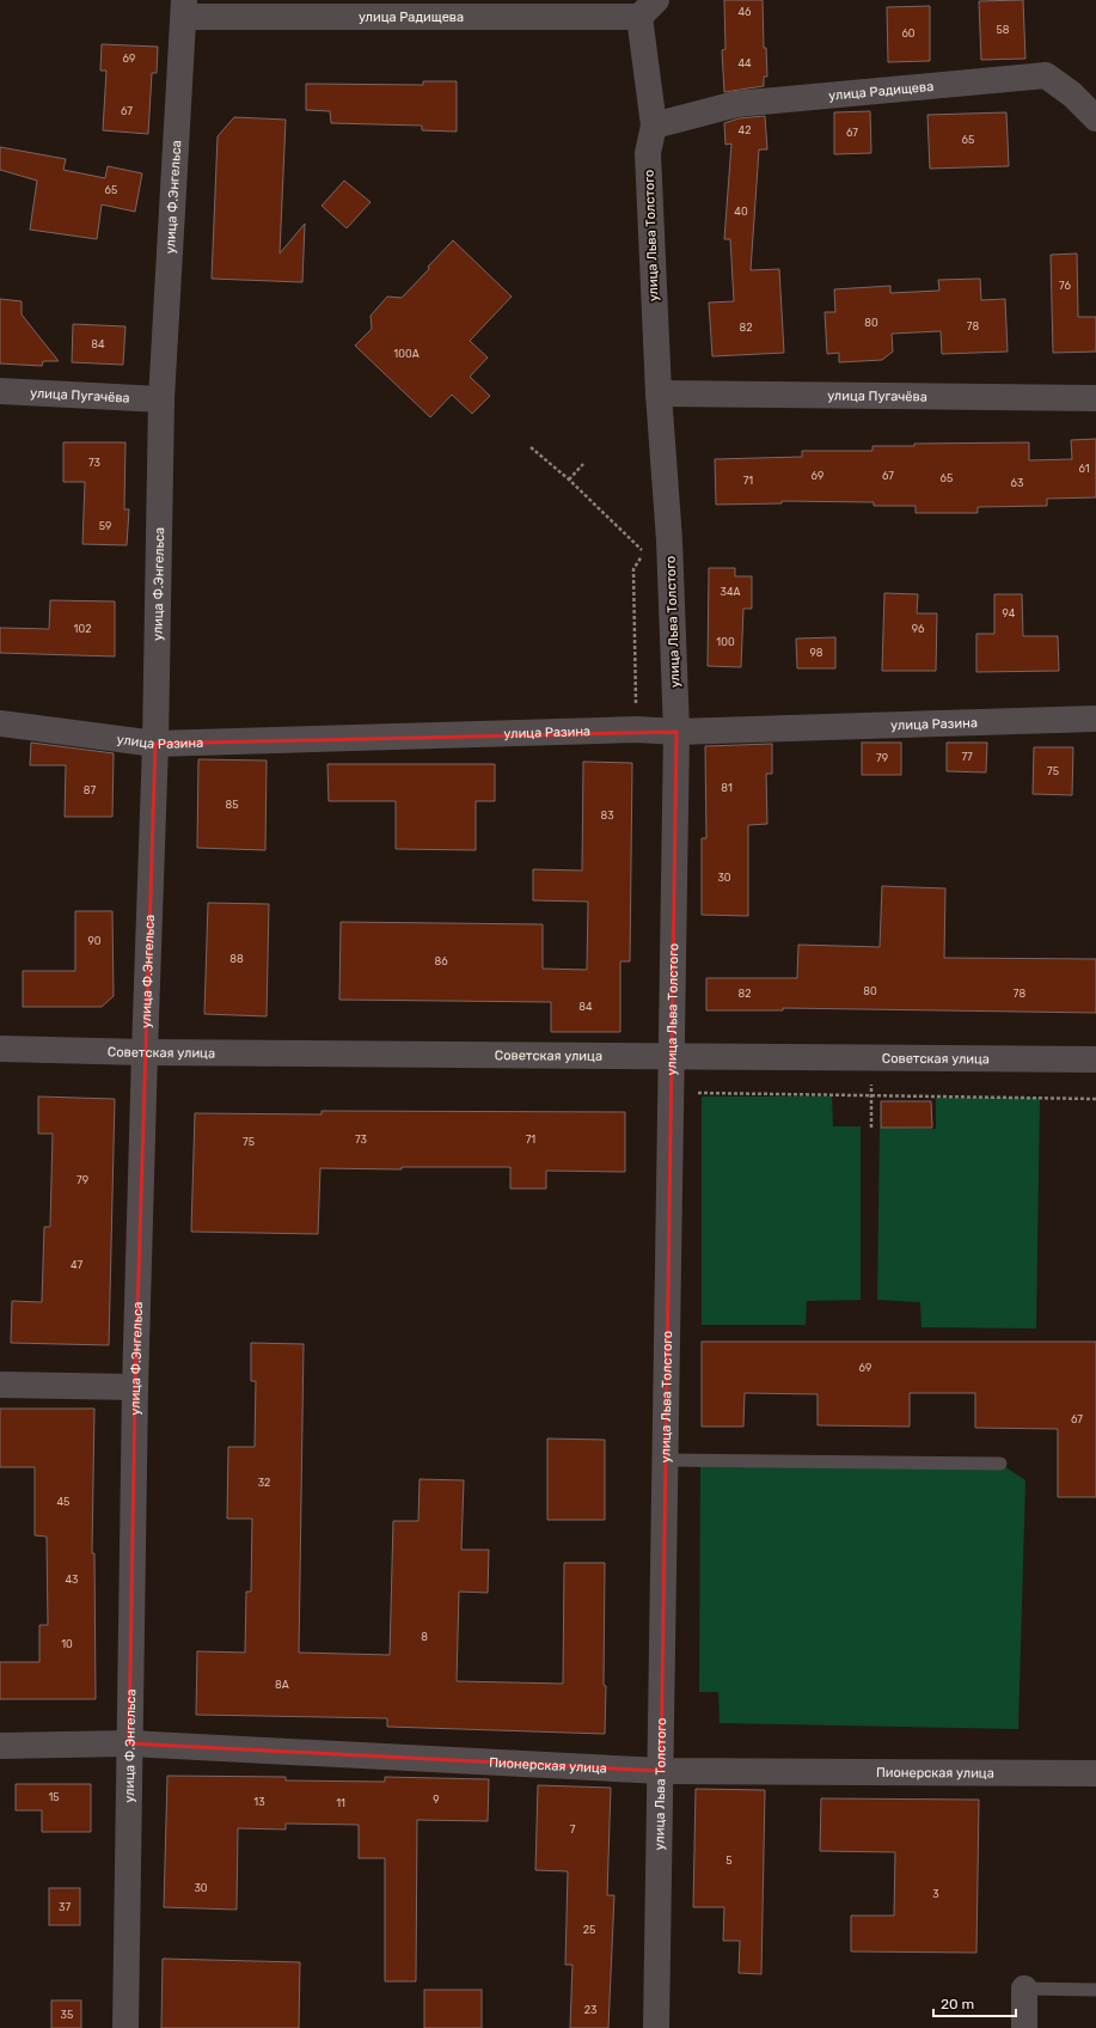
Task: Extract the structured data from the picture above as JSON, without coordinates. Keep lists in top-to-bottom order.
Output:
{
  "streets": {
    "street": [
      "улица Радищева",
      "улица Ф.Энгельса",
      "улица Льва Толстого",
      "улица Пугачёва",
      "улица Разина",
      "Советская улица",
      "Пионерская улица"
    ]
  },
  "crossings": [
    ["улица Радищева", "улица Ф.Энгельса"],
    ["улица Радищева", "улица Льва Толстого"],
    ["улица Ф.Энгельса", "улица Пугачёва"],
    ["улица Ф.Энгельса", "улица Разина"],
    ["улица Ф.Энгельса", "Советская улица"],
    ["улица Ф.Энгельса", "Пионерская улица"],
    ["улица Льва Толстого", "улица Пугачёва"],
    ["улица Льва Толстого", "улица Разина"],
    ["улица Льва Толстого", "Советская улица"],
    ["улица Льва Толстого", "Пионерская улица"]
  ],
  "house_numbers": [
    "46",
    "58",
    "60",
    "69",
    "44",
    "67",
    "42",
    "67",
    "65",
    "65",
    "40",
    "76",
    "80",
    "78",
    "82",
    "84",
    "100А",
    "73",
    "61",
    "69",
    "67",
    "65",
    "71",
    "63",
    "59",
    "34А",
    "94",
    "102",
    "96",
    "100",
    "98",
    "77",
    "79",
    "75",
    "81",
    "87",
    "85",
    "83",
    "30",
    "90",
    "88",
    "86",
    "80",
    "82",
    "78",
    "84",
    "73",
    "71",
    "75",
    "79",
    "47",
    "69",
    "67",
    "32",
    "45",
    "43",
    "8",
    "10",
    "8А",
    "15",
    "9",
    "13",
    "11",
    "7",
    "5",
    "30",
    "3",
    "37",
    "25",
    "23",
    "35"
  ],
  "scale_bar": "20 m"
}
